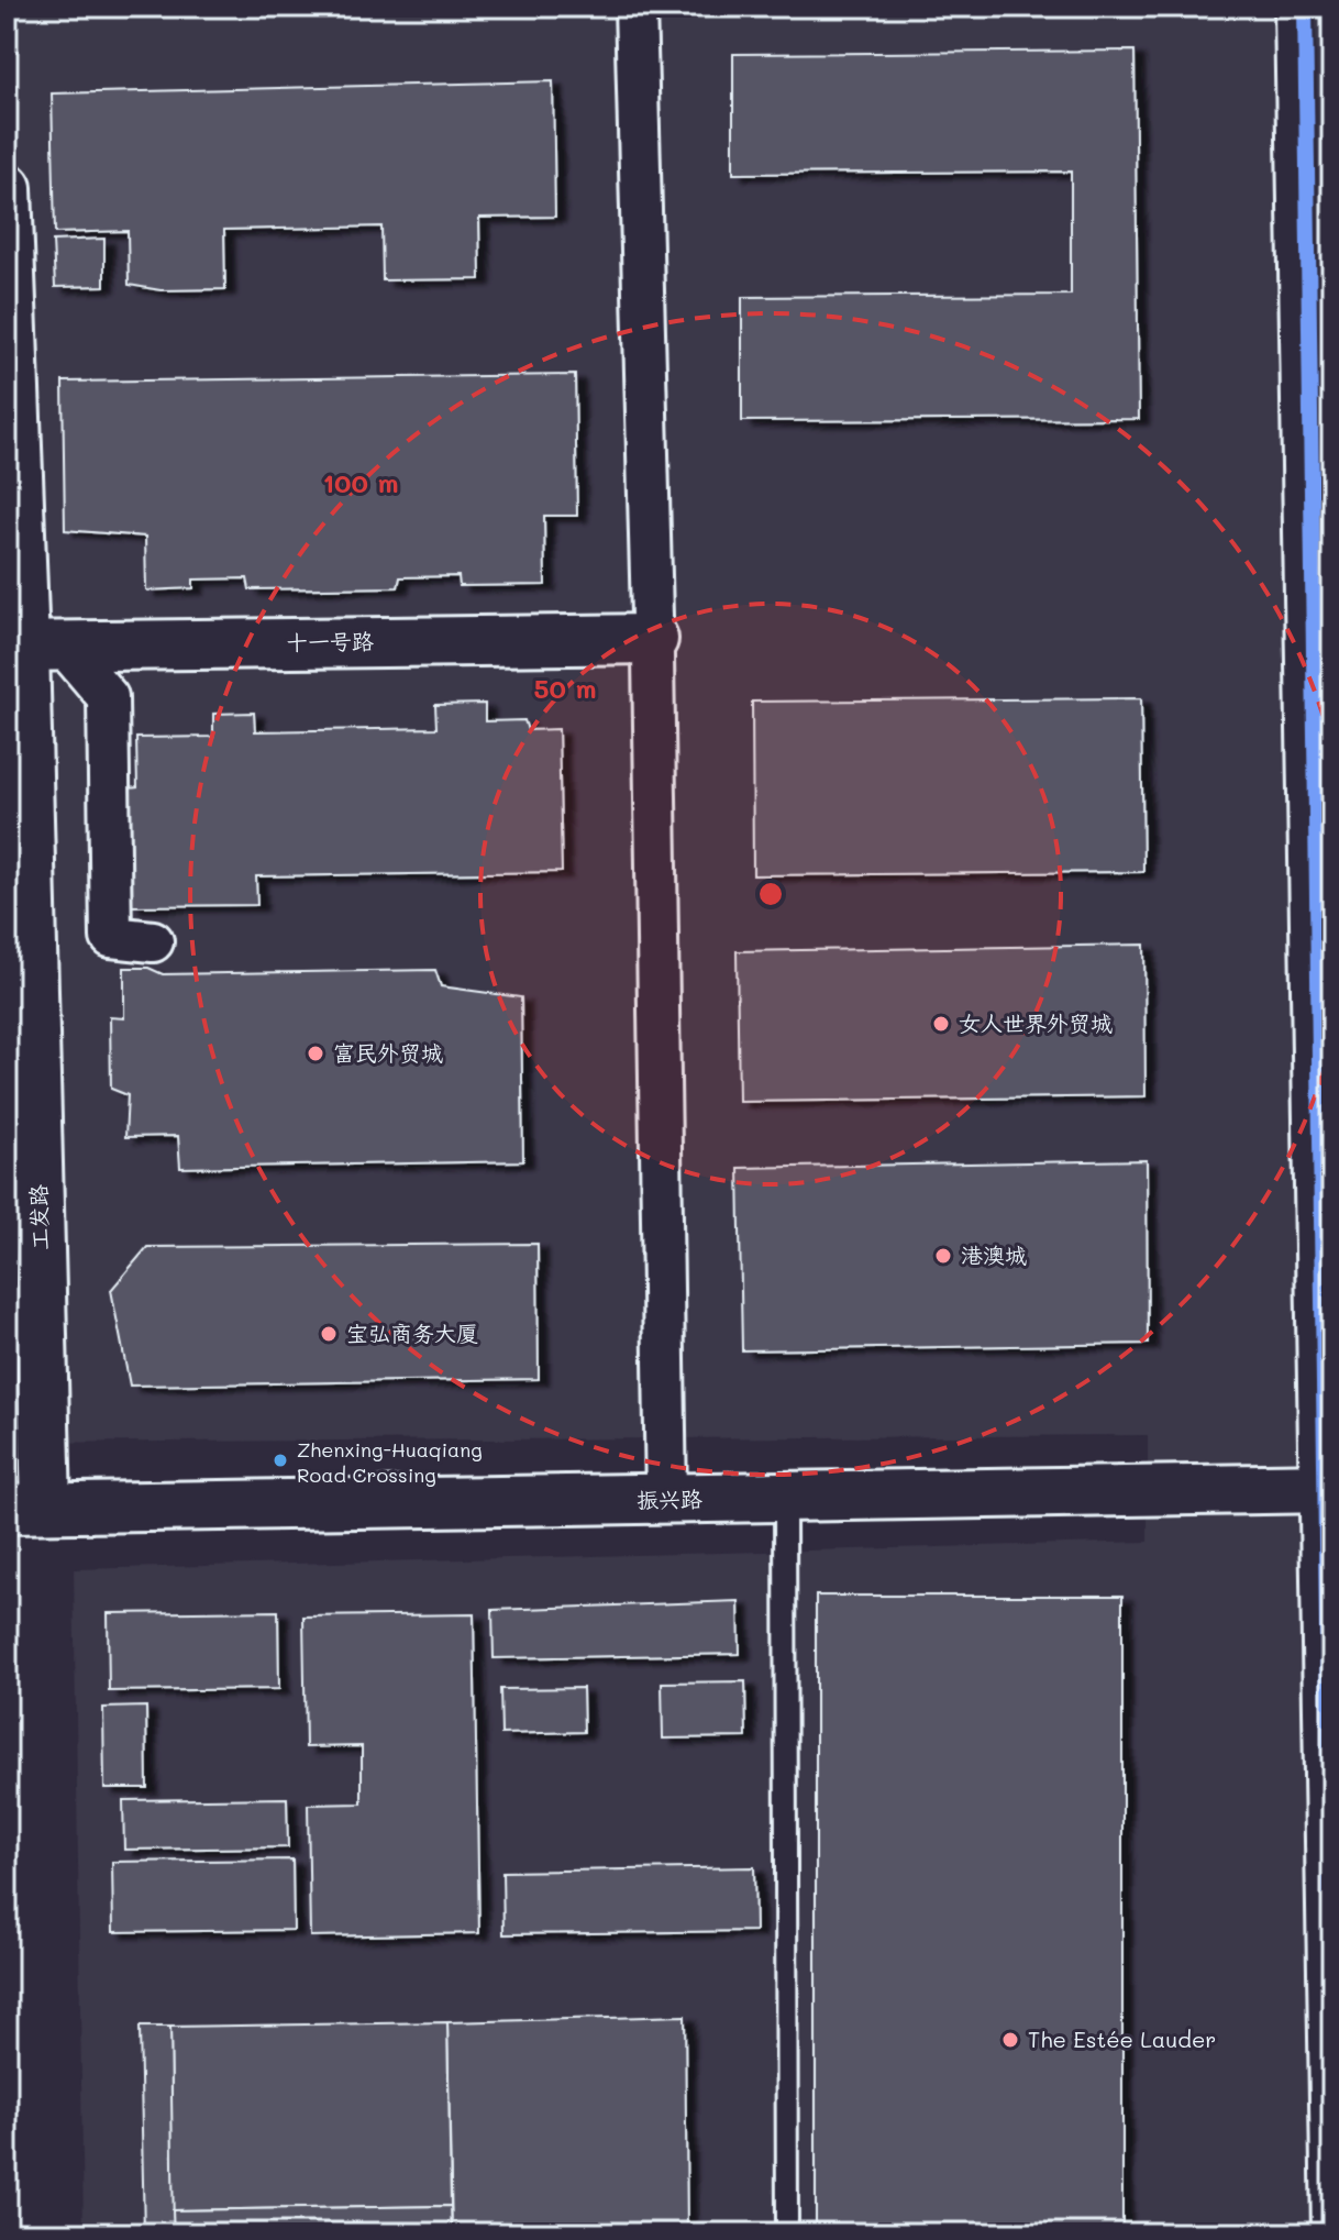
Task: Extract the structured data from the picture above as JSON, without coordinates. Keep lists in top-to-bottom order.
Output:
{
  "streets": {
    "street": ["十一号路", "工发路", "振兴路"]
  },
  "crossings": [
    ["十一号路", "工发路"],
    ["工发路", "振兴路"]
  ],
  "places": [
    "女人世界外贸城",
    "富民外贸城",
    "港澳城",
    "宝弘商务大厦",
    "Zhenxing-Huaqiang Road Crossing",
    "The Estée Lauder"
  ],
  "rings": ["100 m", "50 m"]
}
